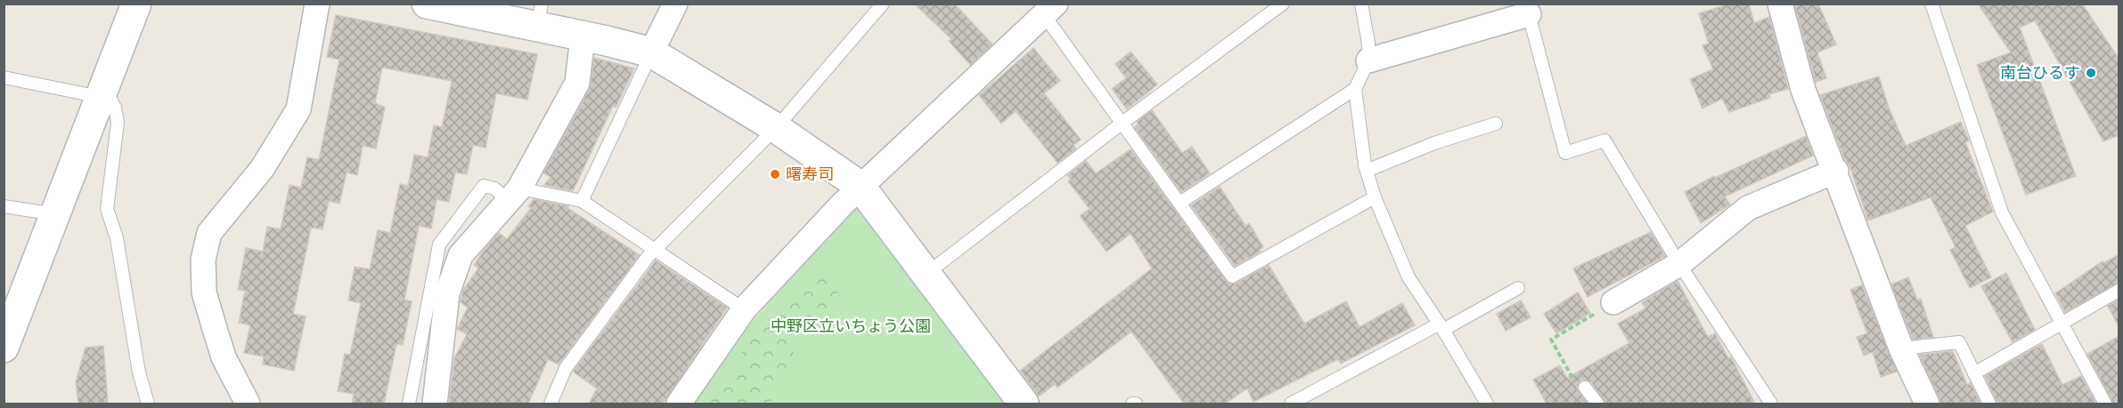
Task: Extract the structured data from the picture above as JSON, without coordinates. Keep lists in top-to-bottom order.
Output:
{
  "parks": ["中野区立いちょう公園"],
  "places": ["南台ひるす", "曙寿司"]
}
